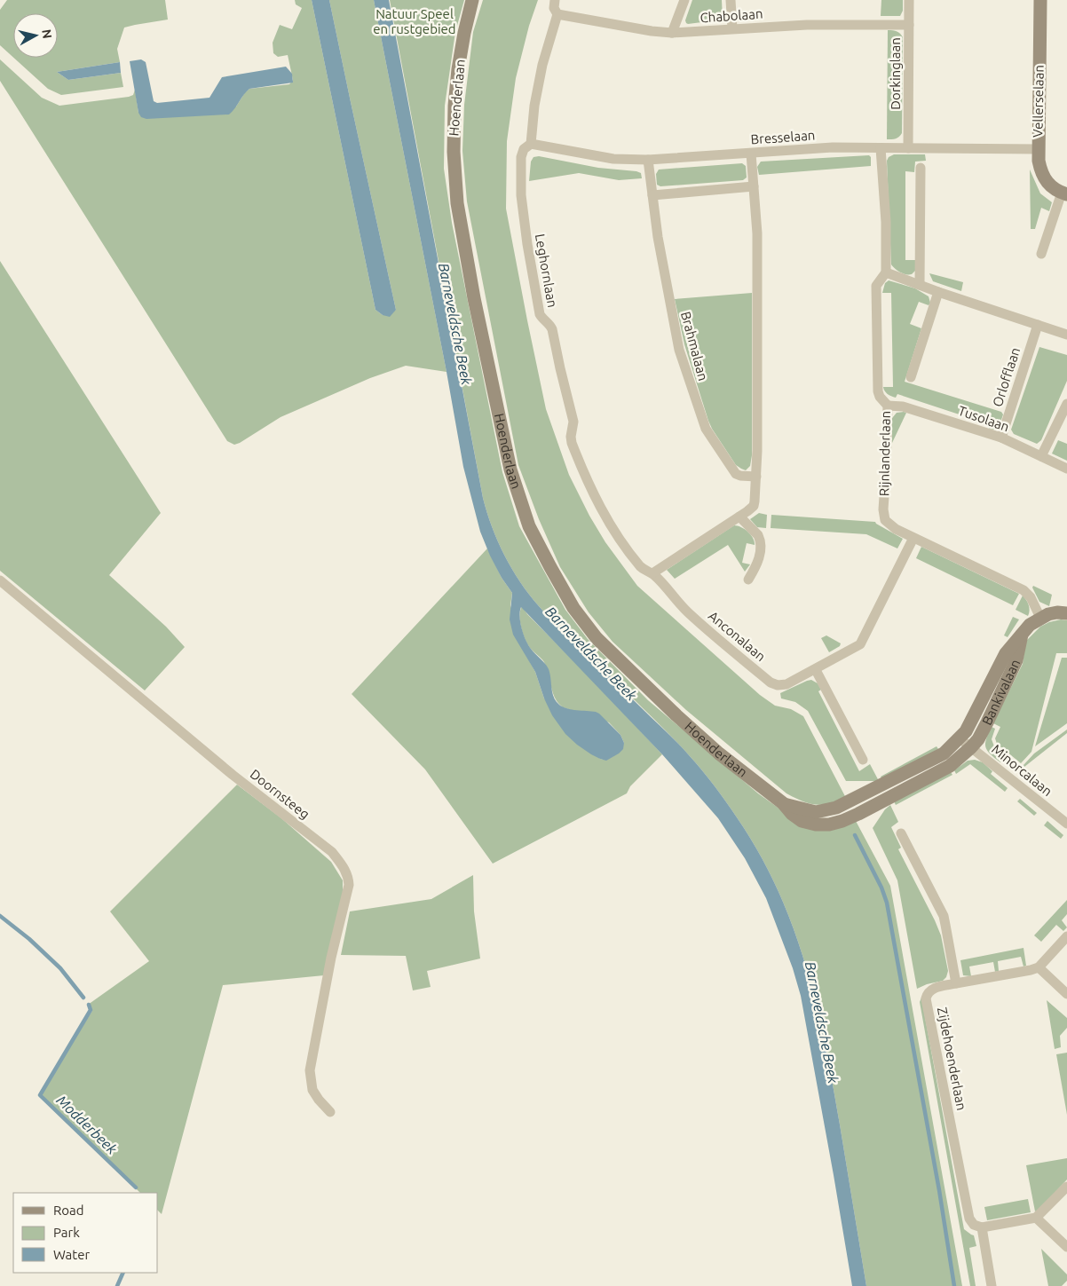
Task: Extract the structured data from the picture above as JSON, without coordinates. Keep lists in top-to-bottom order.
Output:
{
  "streets": {
    "street": [
      "Chabolaan",
      "Dorkinglaan",
      "Hoenderlaan",
      "Vellerselaan",
      "Bresselaan",
      "Leghornlaan",
      "Brahmalaan",
      "Orlofflaan",
      "Tusolaan",
      "Rijnlanderlaan",
      "Anconalaan",
      "Bankivalaan",
      "Minorcalaan",
      "Doornsteeg",
      "Zijdehoenderlaan"
    ]
  },
  "crossings": [
    ["Chabolaan", "Dorkinglaan"],
    ["Chabolaan", "Leghornlaan"],
    ["Dorkinglaan", "Bresselaan"],
    ["Hoenderlaan", "Bankivalaan"],
    ["Hoenderlaan", "Minorcalaan"],
    ["Vellerselaan", "Bresselaan"],
    ["Bresselaan", "Leghornlaan"],
    ["Bresselaan", "Brahmalaan"],
    ["Bresselaan", "Rijnlanderlaan"],
    ["Leghornlaan", "Anconalaan"],
    ["Orlofflaan", "Tusolaan"],
    ["Tusolaan", "Rijnlanderlaan"],
    ["Rijnlanderlaan", "Anconalaan"],
    ["Rijnlanderlaan", "Bankivalaan"],
    ["Bankivalaan", "Minorcalaan"]
  ],
  "water": ["Barneveldsche Beek", "Modderbeek"],
  "parks": ["Natuur Speel en rustgebied"],
  "legend": ["Road", "Park", "Water"],
  "north": "right"
}
